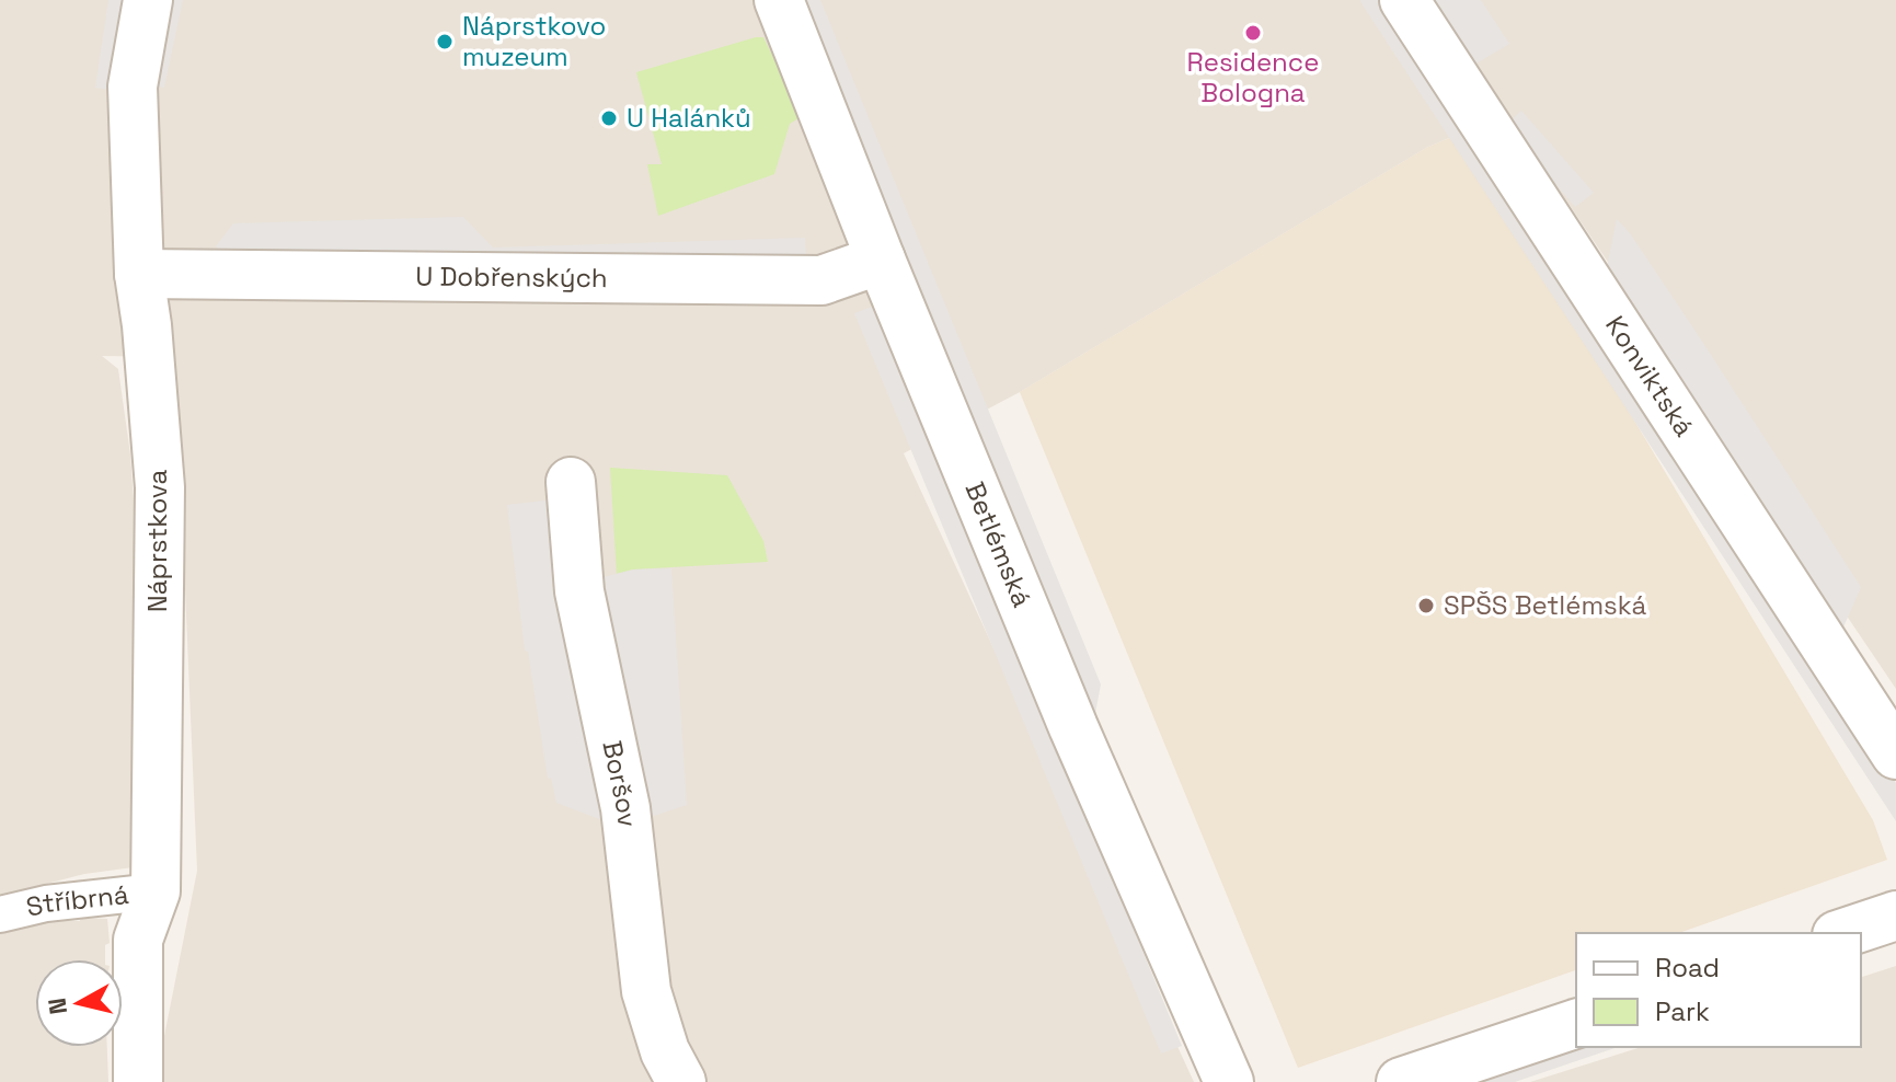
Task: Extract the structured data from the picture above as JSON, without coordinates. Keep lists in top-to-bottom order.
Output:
{
  "streets": {
    "street": [
      "U Dobřenských",
      "Konviktská",
      "Náprstkova",
      "Betlémská",
      "Boršov"
    ],
    "lane": ["Stříbrná"]
  },
  "crossings": [
    ["U Dobřenských", "Náprstkova"],
    ["U Dobřenských", "Betlémská"],
    ["Náprstkova", "Stříbrná"]
  ],
  "places": [
    "Residence Bologna",
    "Náprstkovo muzeum",
    "U Halánků",
    "SPŠS Betlémská"
  ],
  "legend": ["Road", "Park"],
  "north": "left"
}
